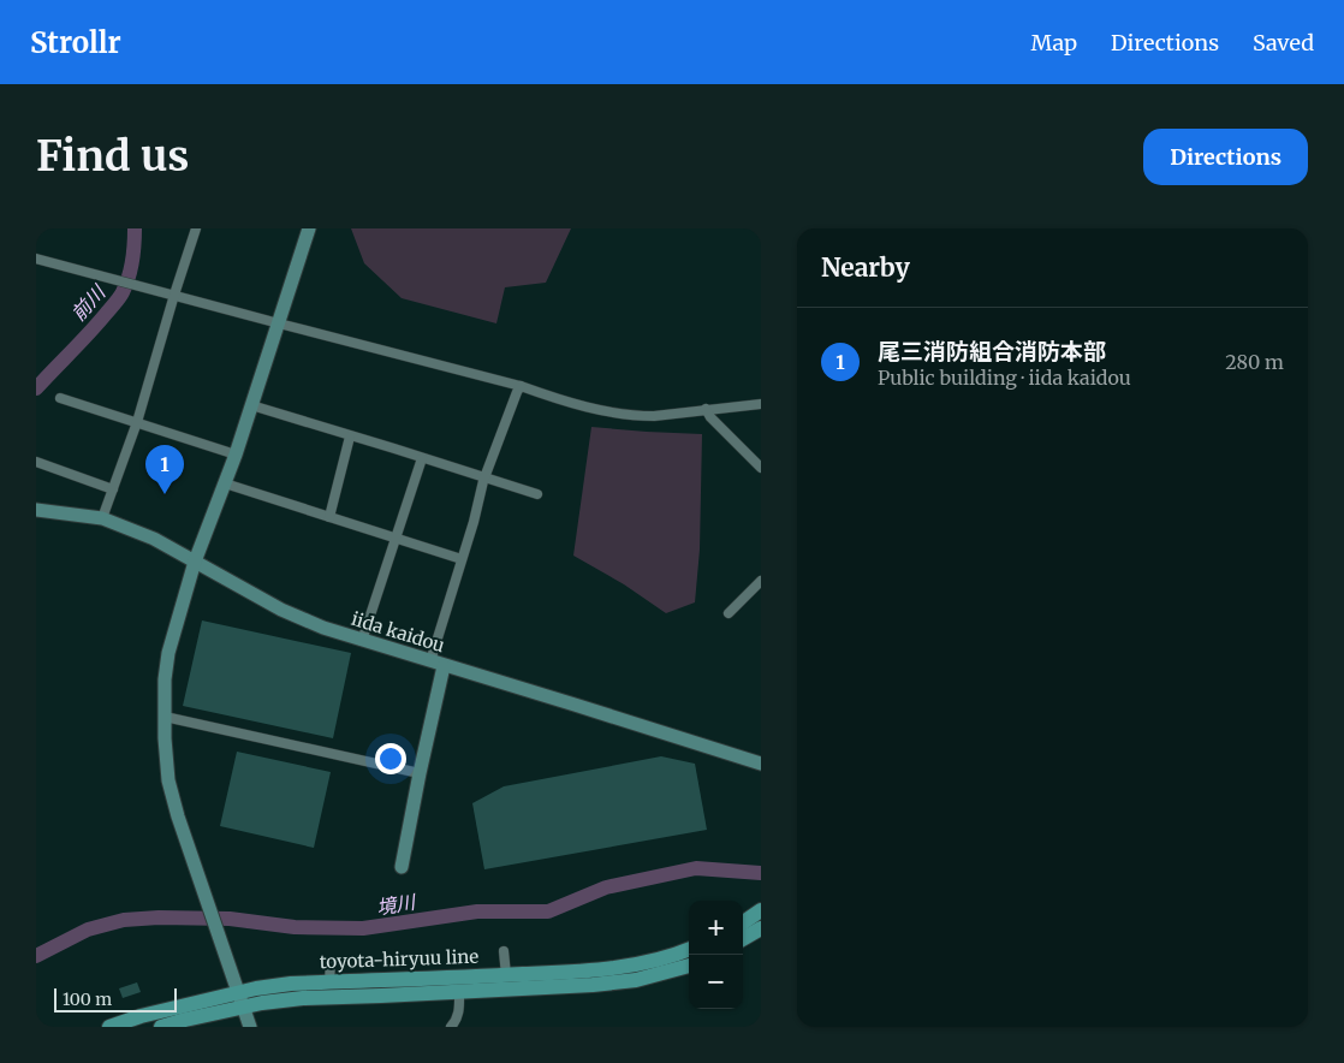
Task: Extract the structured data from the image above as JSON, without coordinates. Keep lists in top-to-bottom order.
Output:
{
  "streets": {
    "main road": ["toyota-hiryuu line"],
    "street": ["iida kaidou"]
  },
  "water": ["前川", "境川"],
  "scale_bar": "100 m",
  "page": {
    "header": "Strollr",
    "nav": ["Map", "Directions", "Saved"],
    "buttons": "Directions",
    "title": "Find us",
    "heading": "Nearby",
    "list": [
      {
        "mark": "1",
        "name": "尾三消防組合消防本部",
        "note": "Public building · iida kaidou",
        "value": "280 m"
      }
    ],
    "pins": "1",
    "map_buttons": ["+", "−"],
    "scale": "100 m"
  }
}
